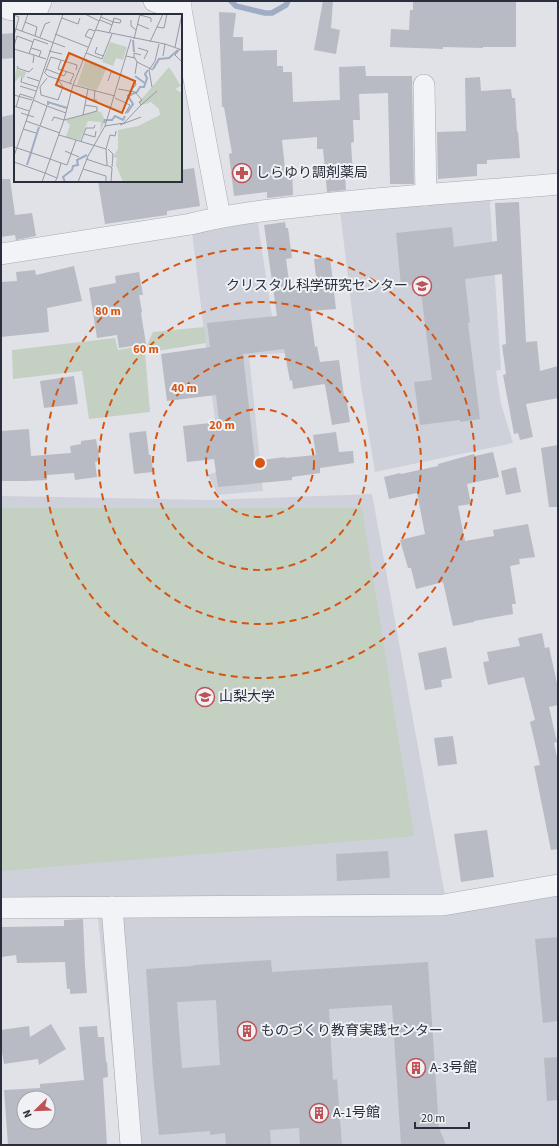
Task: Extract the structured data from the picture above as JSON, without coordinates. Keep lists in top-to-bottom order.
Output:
{
  "places": {
    "pharmacy": ["しらゆり調剤薬局"],
    "school or university": ["クリスタル科学研究センター", "山梨大学"],
    "building": ["ものづくり教育実践センター", "A-3号館", "A-1号館"]
  },
  "scale_bar": "20 m",
  "north": "bottom left",
  "rings": [
    "80 m",
    "60 m",
    "40 m",
    "20 m"
  ]
}
